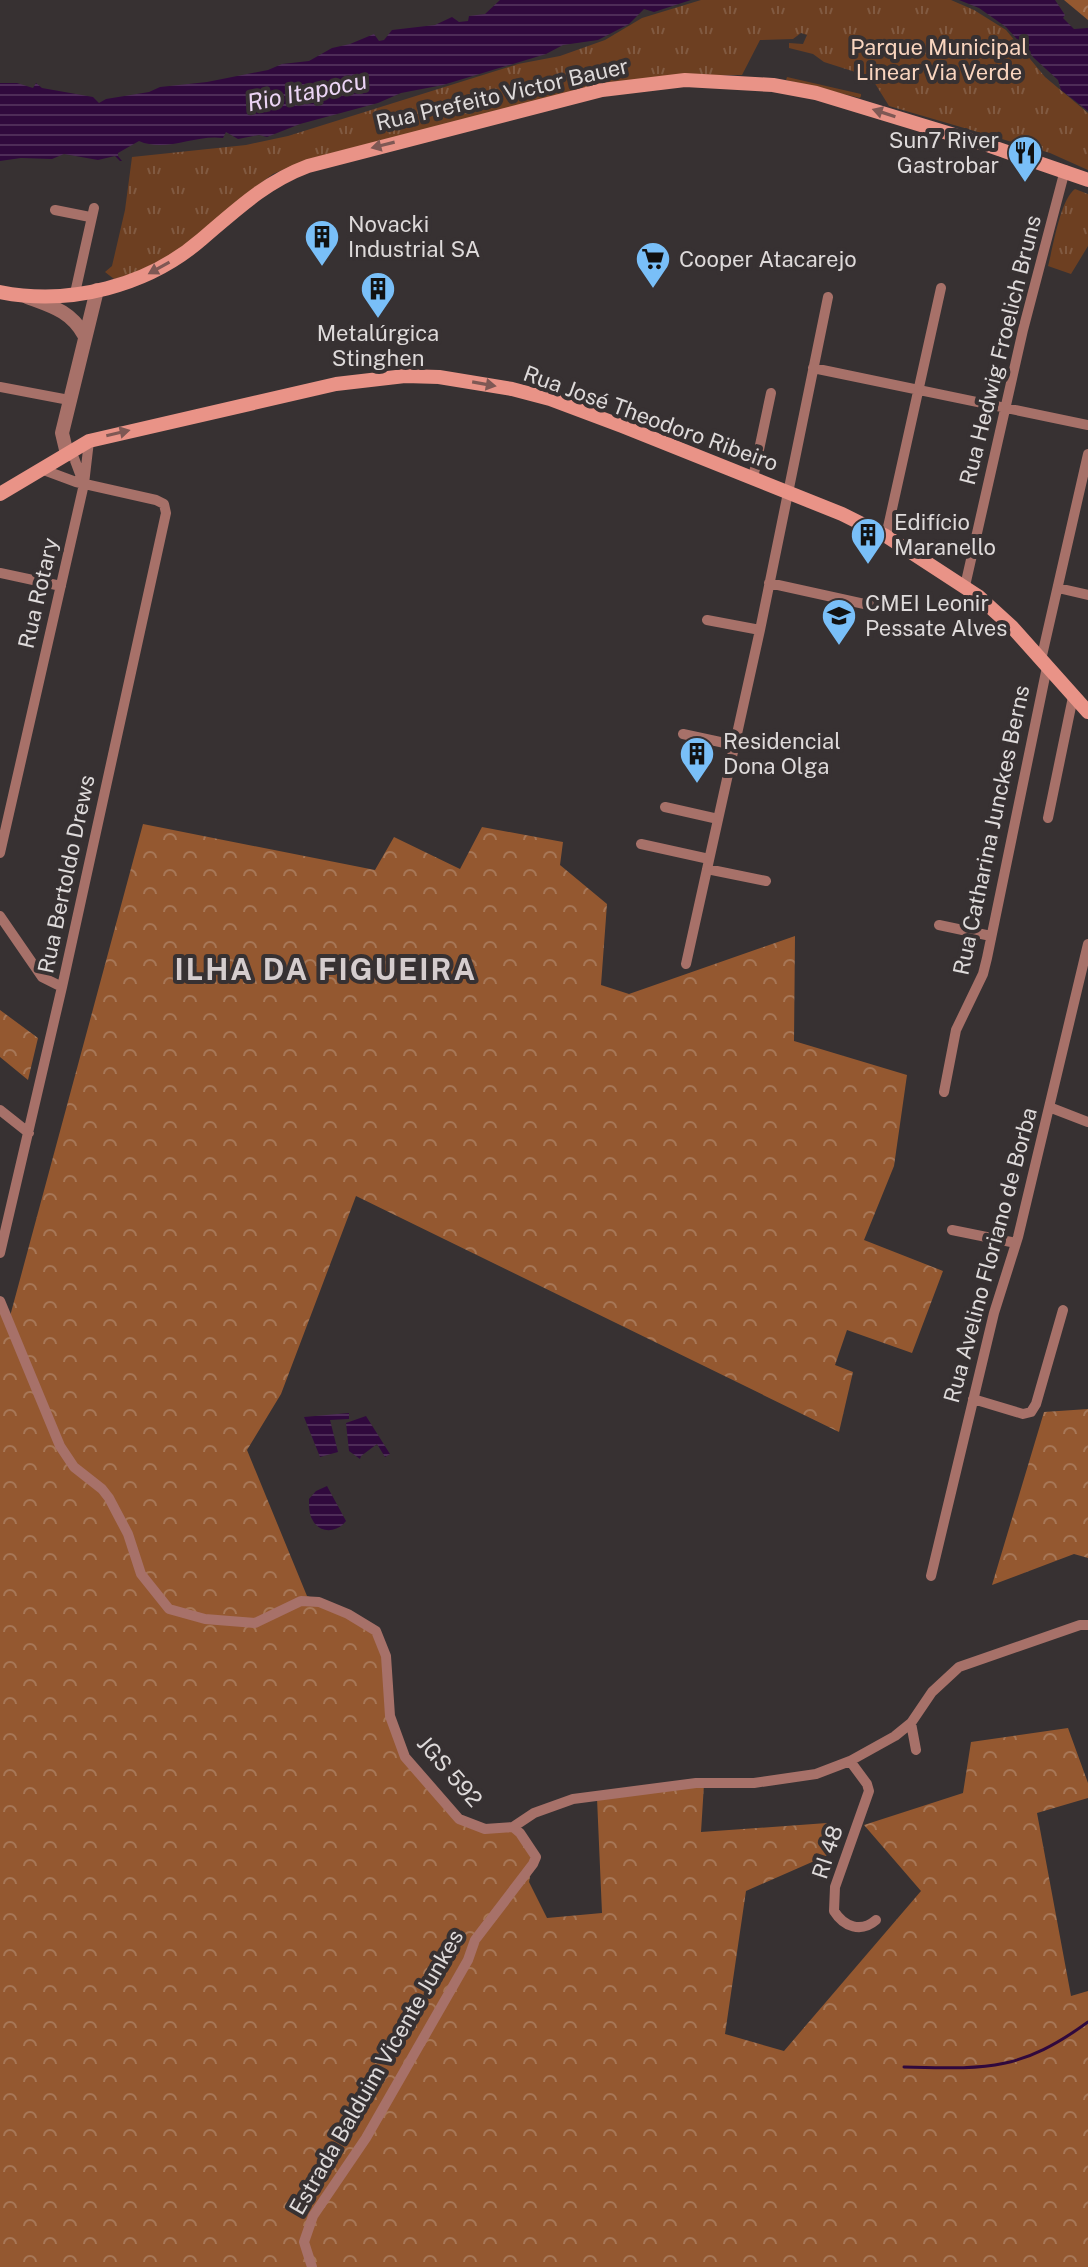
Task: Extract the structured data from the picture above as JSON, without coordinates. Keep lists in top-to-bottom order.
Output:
{
  "streets": {
    "main road": ["Rua Prefeito Victor Bauer", "Rua José Theodoro Ribeiro"],
    "street": [
      "Rua Hedwig Froelich Bruns",
      "Rua Rotary",
      "Rua Catharina Junckes Berns",
      "Rua Bertoldo Drews",
      "Rua Avelino Floriano de Borba",
      "JGS 592",
      "RI 48",
      "Estrada Balduim Vicente Junkes"
    ]
  },
  "crossings": [
    ["Rua Prefeito Victor Bauer", "Rua Hedwig Froelich Bruns"],
    ["Rua Hedwig Froelich Bruns", "Rua José Theodoro Ribeiro"],
    ["Rua José Theodoro Ribeiro", "Rua Rotary"],
    ["Rua José Theodoro Ribeiro", "Rua Catharina Junckes Berns"],
    ["Rua Rotary", "Rua Bertoldo Drews"],
    ["JGS 592", "Estrada Balduim Vicente Junkes"]
  ],
  "one_way": ["Rua Prefeito Victor Bauer", "Rua José Theodoro Ribeiro"],
  "districts": ["ILHA DA FIGUEIRA"],
  "water": ["Rio Itapocu"],
  "parks": ["Parque Municipal Linear Via Verde"],
  "places": {
    "restaurant": ["Sun7 River Gastrobar"],
    "building": [
      "Novacki Industrial SA",
      "Metalúrgica Stinghen",
      "Edifício Maranello",
      "Residencial Dona Olga"
    ],
    "supermarket": ["Cooper Atacarejo"],
    "school or university": ["CMEI Leonir Pessate Alves"]
  }
}
